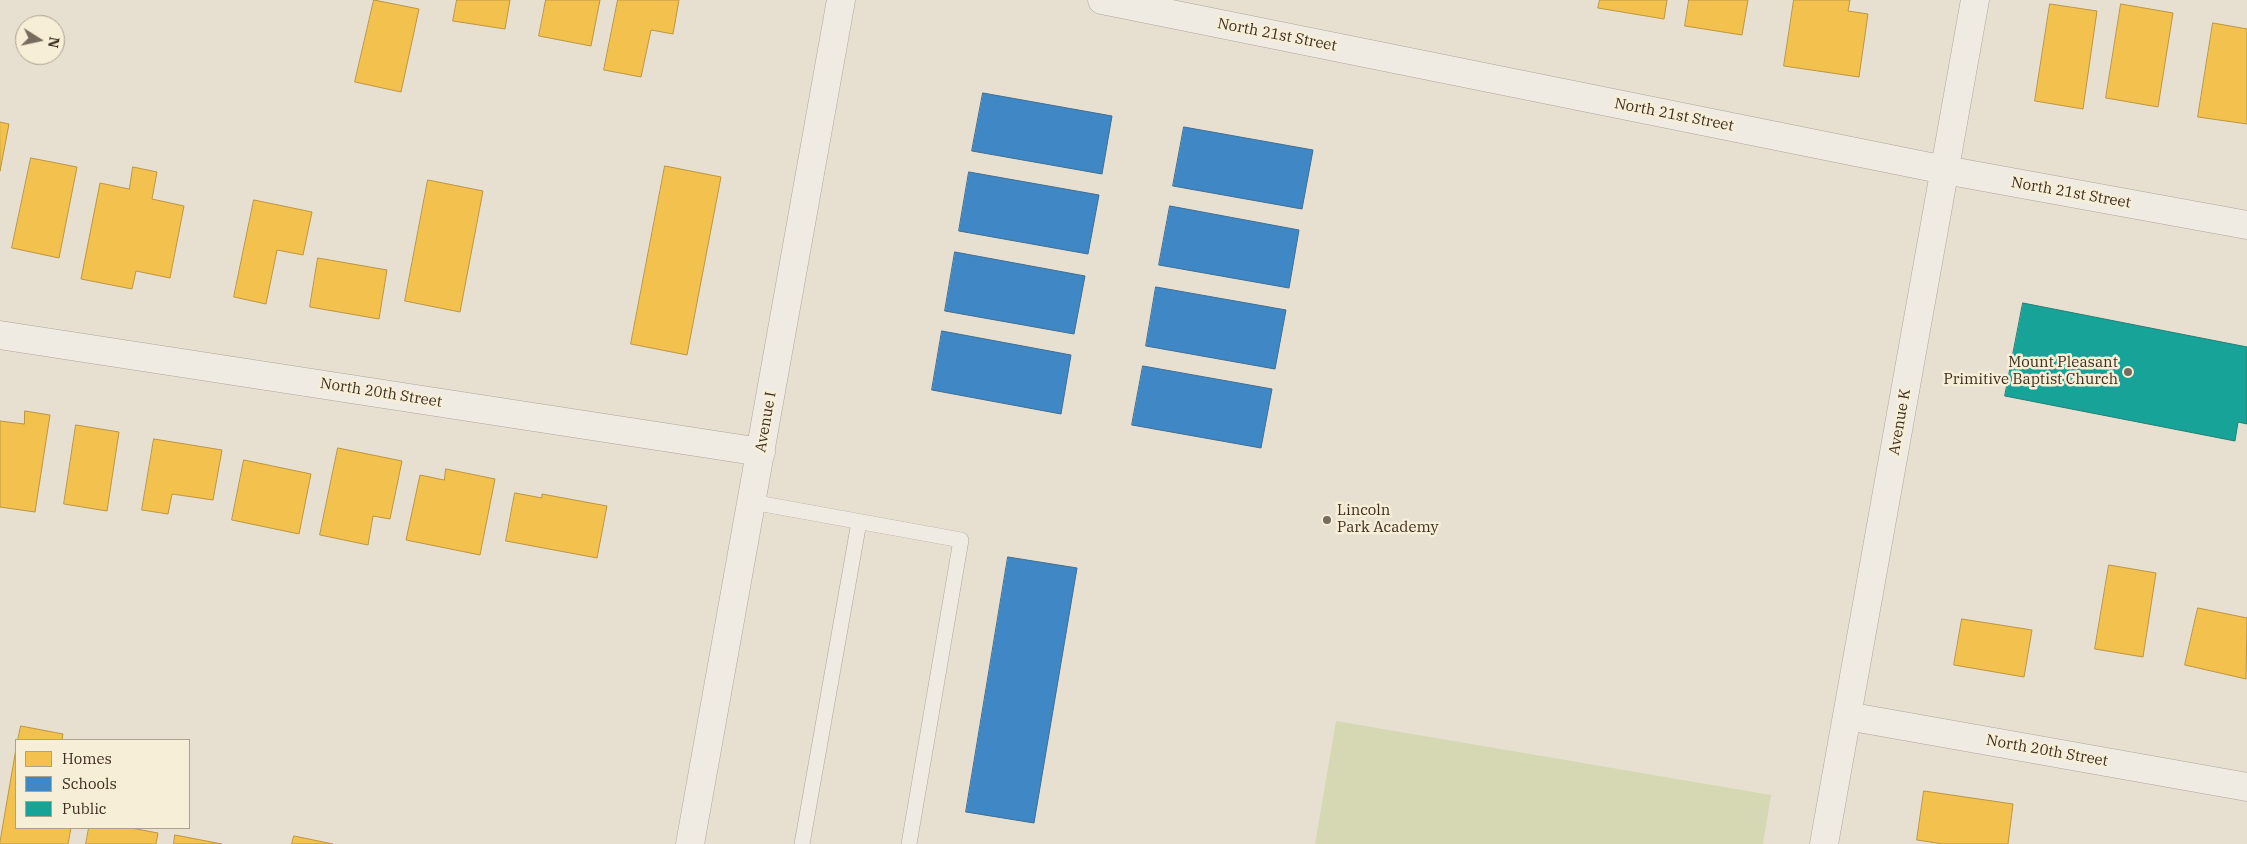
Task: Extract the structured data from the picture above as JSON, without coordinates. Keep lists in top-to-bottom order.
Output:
{
  "streets": {
    "street": [
      "North 21st Street",
      "North 20th Street",
      "Avenue I",
      "Avenue K"
    ]
  },
  "crossings": [
    ["North 21st Street", "Avenue K"],
    ["North 20th Street", "Avenue I"],
    ["North 20th Street", "Avenue K"]
  ],
  "places": ["Mount Pleasant Primitive Baptist Church", "Lincoln Park Academy"],
  "legend": ["Homes", "Schools", "Public"],
  "north": "right"
}
